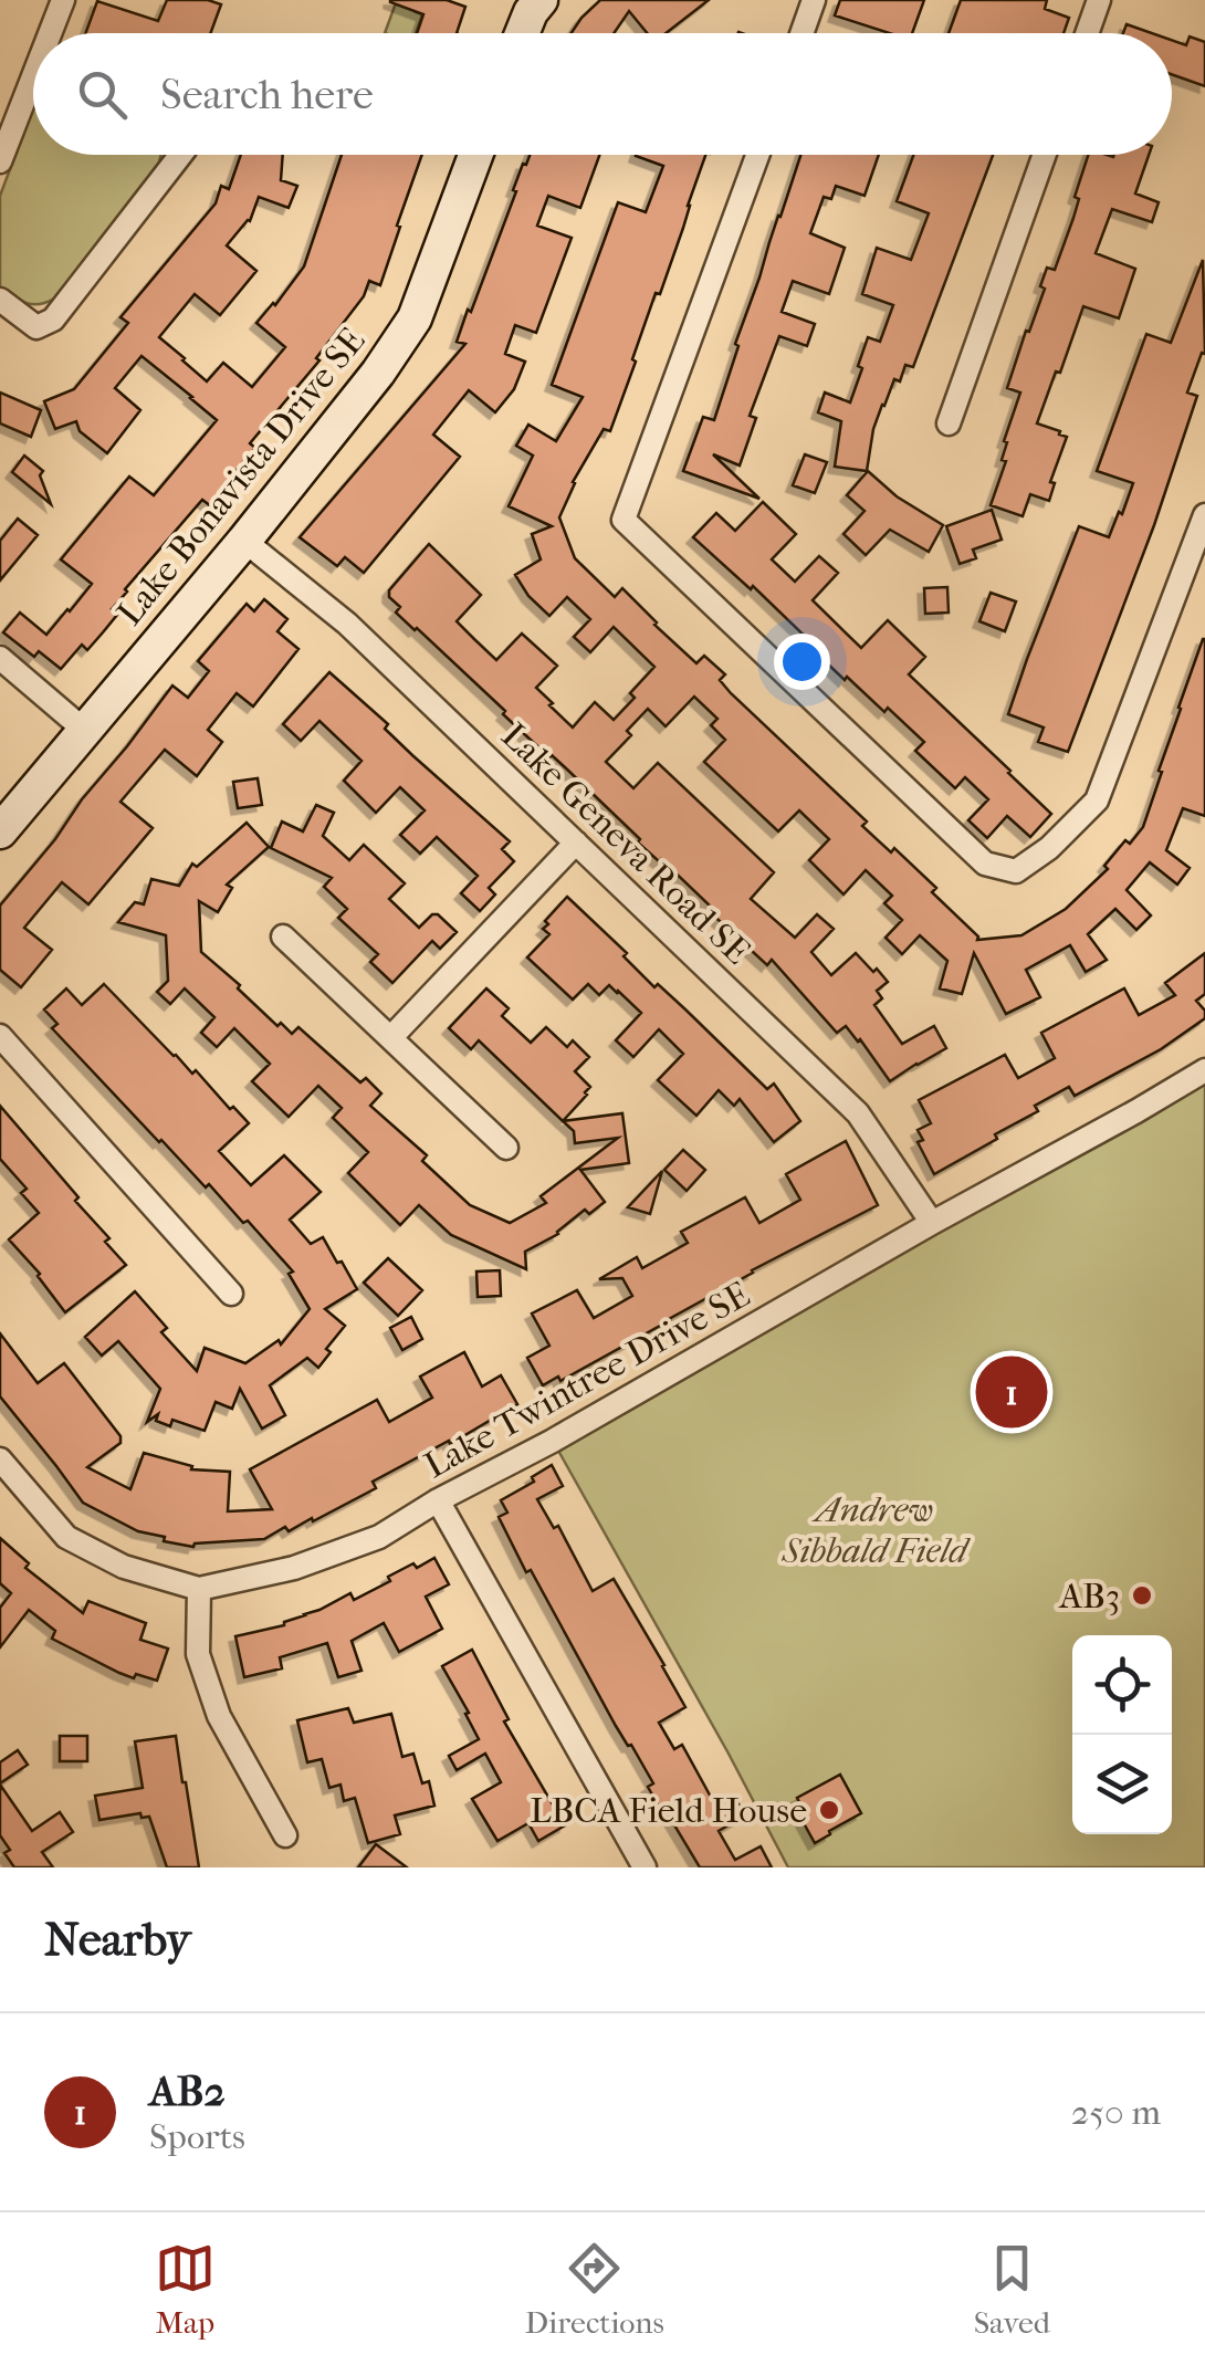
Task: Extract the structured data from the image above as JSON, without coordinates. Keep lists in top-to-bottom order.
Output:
{
  "streets": {
    "street": ["Lake Bonavista Drive SE", "Lake Geneva Road SE", "Lake Twintree Drive SE"]
  },
  "crossings": [
    ["Lake Bonavista Drive SE", "Lake Geneva Road SE"],
    ["Lake Geneva Road SE", "Lake Twintree Drive SE"]
  ],
  "parks": ["Andrew Sibbald Field"],
  "places": ["AB3", "LBCA Field House"],
  "page": {
    "search": "Search here",
    "pins": "1",
    "heading": "Nearby",
    "list": [
      {
        "mark": "1",
        "name": "AB2",
        "note": "Sports",
        "value": "250 m"
      }
    ],
    "nav": ["Map", "Directions", "Saved"]
  }
}
